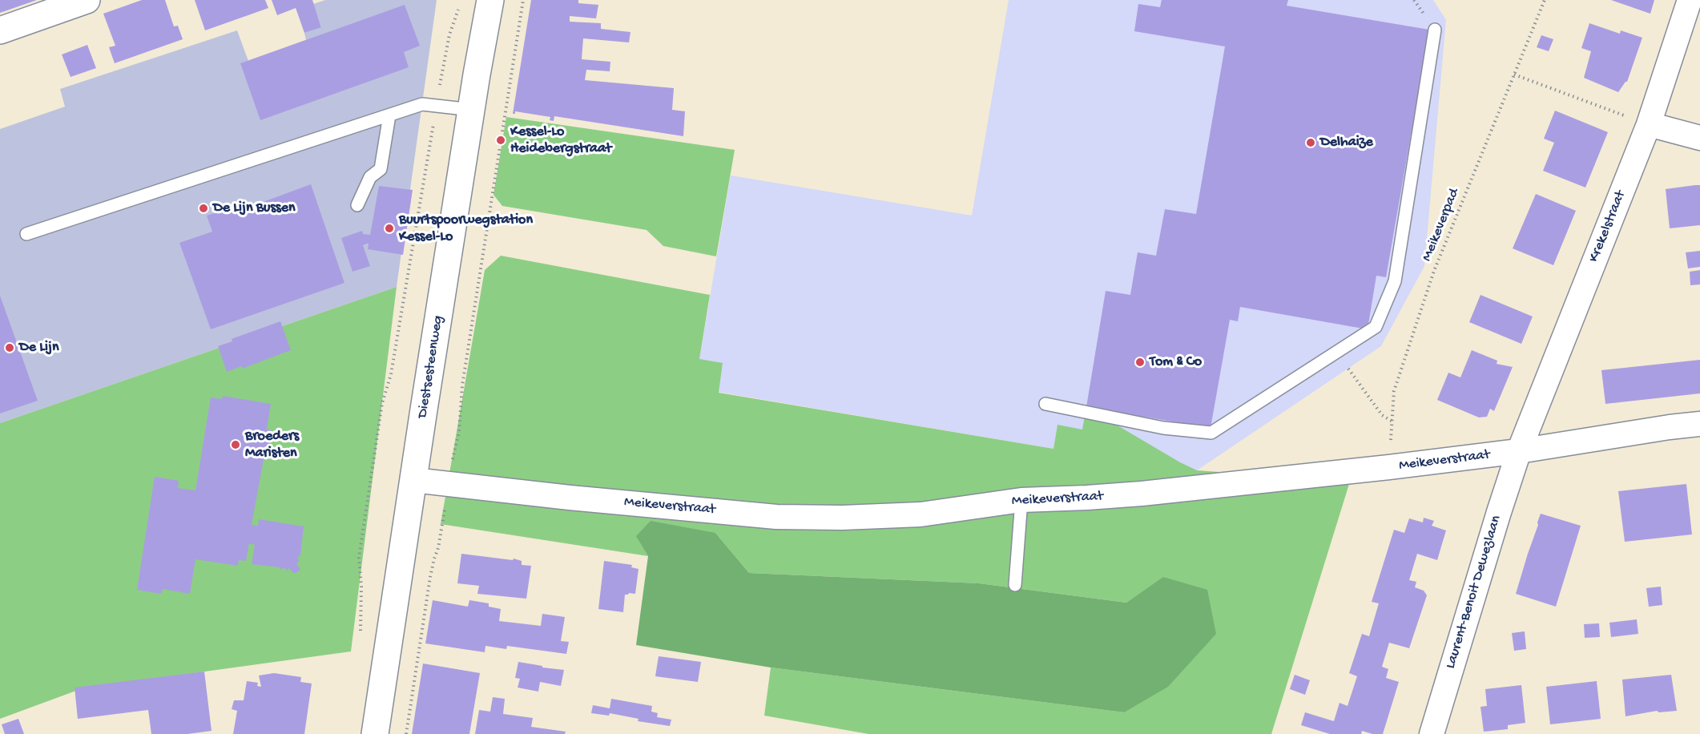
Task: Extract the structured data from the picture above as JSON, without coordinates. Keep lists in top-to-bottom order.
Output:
{
  "streets": {
    "main road": ["Diestsesteenweg"],
    "street": ["Krekelstraat", "Meikeverstraat", "Laurent-Benoit Dewezlaan"],
    "path": ["Meikeverpad"]
  },
  "crossings": [
    ["Meikeverpad", "Meikeverstraat"],
    ["Krekelstraat", "Meikeverstraat"],
    ["Krekelstraat", "Laurent-Benoit Dewezlaan"],
    ["Diestsesteenweg", "Meikeverstraat"],
    ["Meikeverstraat", "Laurent-Benoit Dewezlaan"]
  ],
  "places": [
    "Kessel-Lo Heidebergstraat",
    "Delhaize",
    "De Lijn Bussen",
    "Buurtspoorwegstation Kessel-Lo",
    "De Lijn",
    "Tom & Co",
    "Broeders Maristen"
  ]
}
